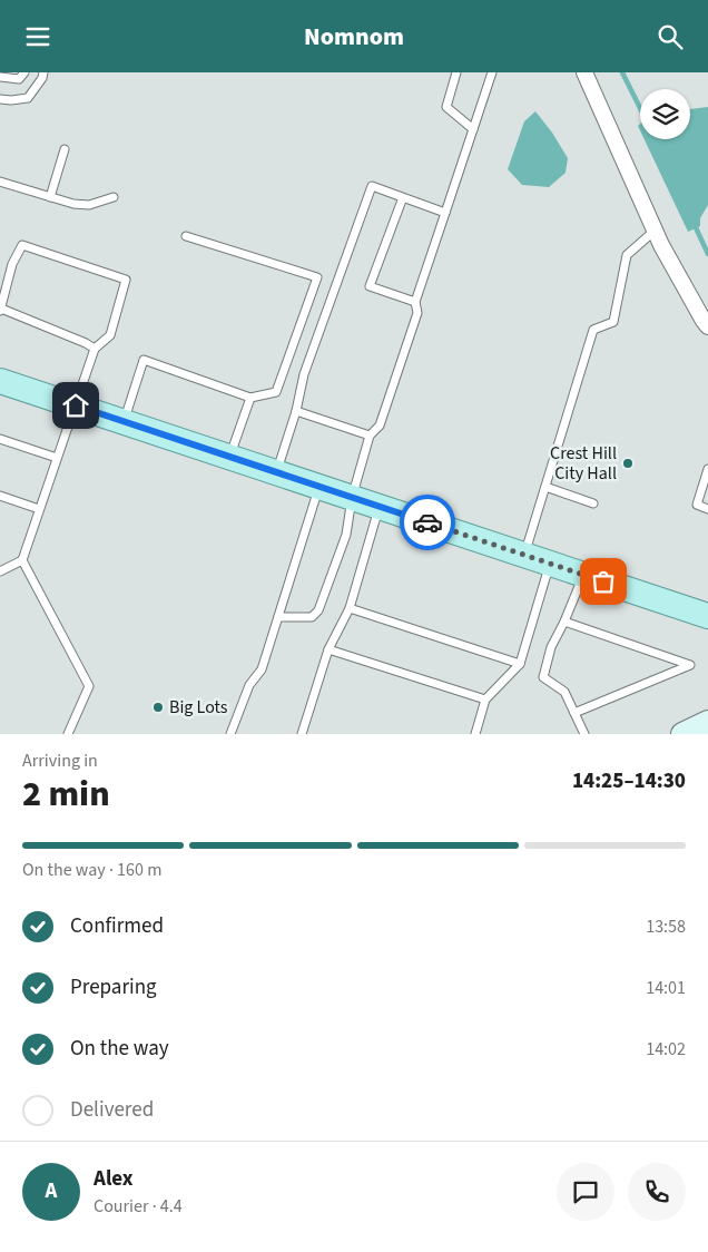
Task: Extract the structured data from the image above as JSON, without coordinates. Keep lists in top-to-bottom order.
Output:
{
  "places": ["Crest Hill City Hall", "Big Lots"],
  "page": {
    "header": "Nomnom",
    "heading": ["2 min", "Arriving in", "14:25–14:30"],
    "panel": ["Alex", "Courier · 4.4"],
    "bar": "On the way · 160 m",
    "list": [
      ["Confirmed", "13:58"],
      ["Preparing", "14:01"],
      ["On the way", "14:02"],
      "Delivered"
    ],
    "round": "A"
  }
}
